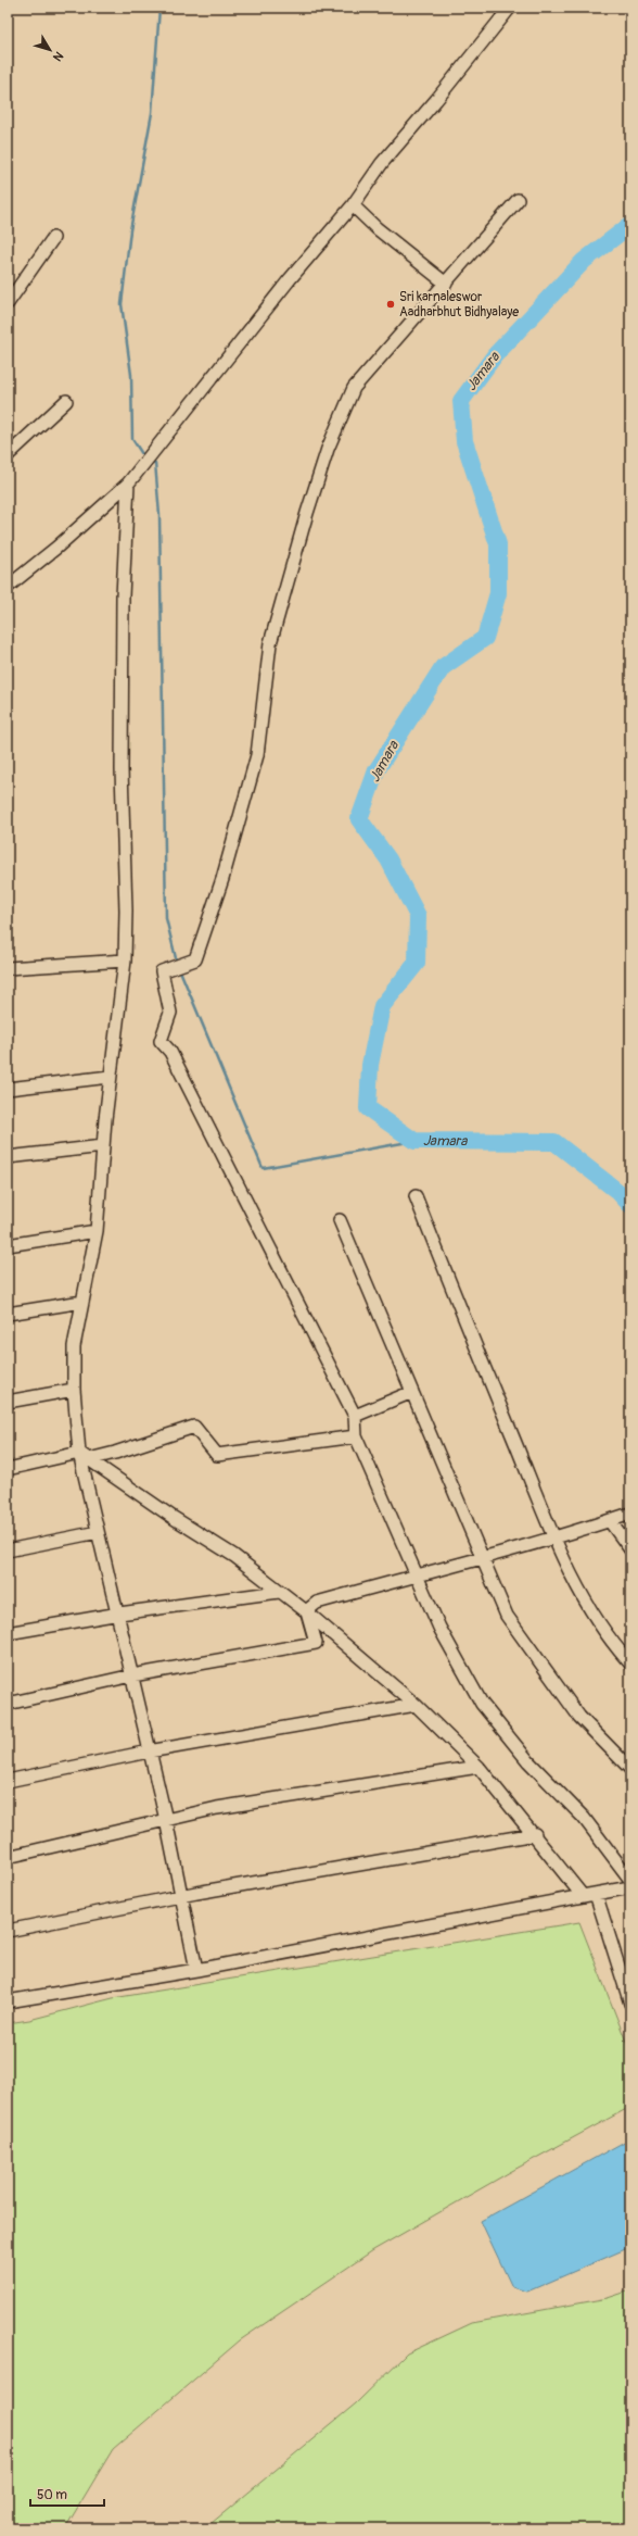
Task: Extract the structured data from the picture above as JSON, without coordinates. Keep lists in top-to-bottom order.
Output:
{
  "water": ["Jamara"],
  "places": ["Sri karnaleswor Aadharbhut Bidhyalaye"],
  "scale_bar": "50 m",
  "north": "bottom right"
}
